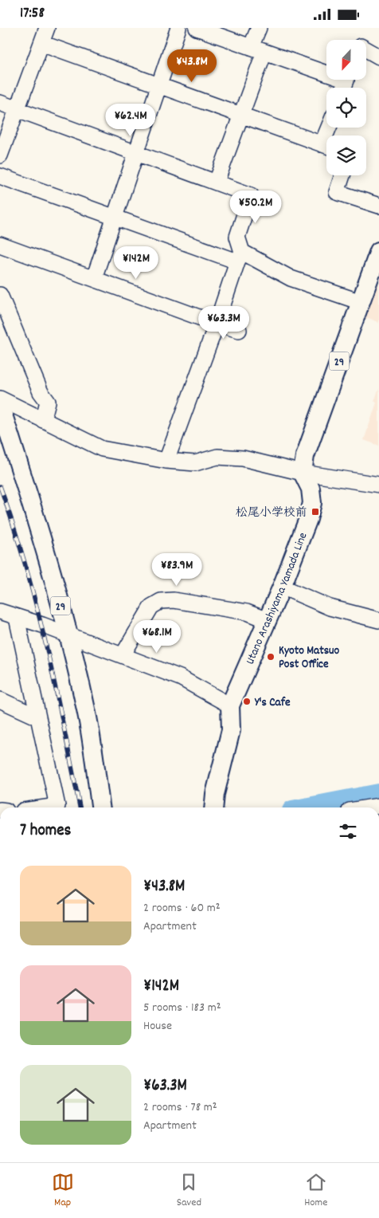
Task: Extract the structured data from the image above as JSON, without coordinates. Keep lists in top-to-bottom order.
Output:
{
  "streets": {
    "main road": ["29", "Utano Arashiyama Yamada Line"]
  },
  "crossings": [
    ["29", "Utano Arashiyama Yamada Line"]
  ],
  "places": {
    "transit": ["松尾小学校前"],
    "other": ["Kyoto Matsuo Post Office", "Y's Cafe"]
  },
  "north": "bottom",
  "page": {
    "status": "17:58",
    "price": [
      "¥43.8M",
      "¥62.4M",
      "¥50.2M",
      "¥142M",
      "¥63.3M",
      "¥83.9M",
      "¥68.1M"
    ],
    "heading": "7 homes",
    "list": [
      {
        "name": "¥43.8M",
        "note": "2 rooms · 60 m² · Apartment"
      },
      {
        "name": "¥142M",
        "note": "5 rooms · 183 m² · House"
      },
      {
        "name": "¥63.3M",
        "note": "2 rooms · 78 m² · Apartment"
      }
    ],
    "tabs": ["Map", "Saved", "Home"]
  }
}
